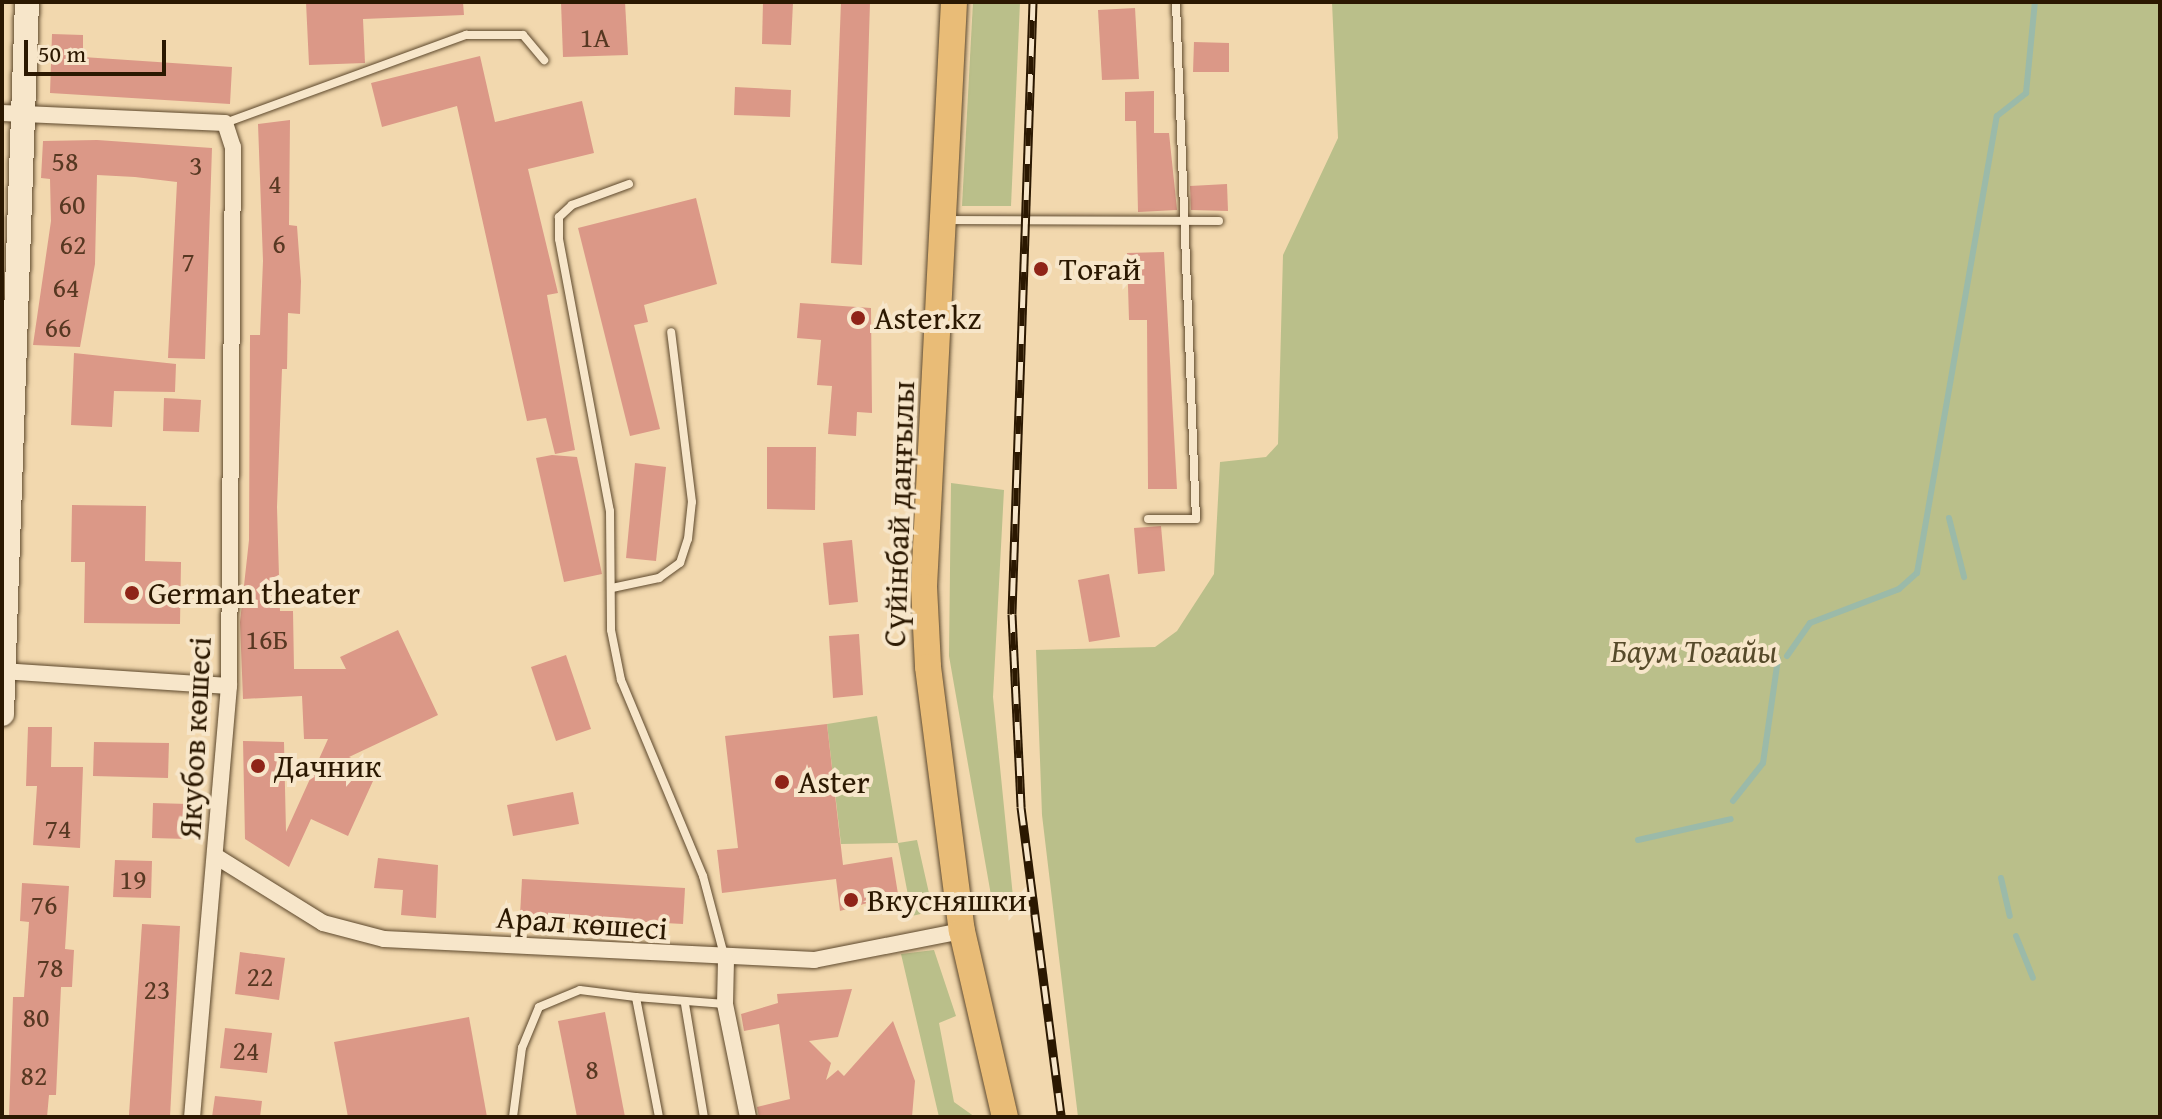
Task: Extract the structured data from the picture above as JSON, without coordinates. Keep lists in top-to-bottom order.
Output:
{
  "streets": {
    "main road": ["Сүйінбай даңғылы"],
    "street": ["Якубов көшесі", "Арал көшесі"]
  },
  "crossings": [
    ["Сүйінбай даңғылы", "Арал көшесі"],
    ["Якубов көшесі", "Арал көшесі"]
  ],
  "parks": ["Баум Тоғайы"],
  "places": [
    "Тоғай",
    "Aster.kz",
    "German theater",
    "Дачник",
    "Aster",
    "Вкусняшки"
  ],
  "house_numbers": [
    "1А",
    "58",
    "3",
    "4",
    "60",
    "6",
    "62",
    "7",
    "64",
    "66",
    "16Б",
    "74",
    "19",
    "76",
    "78",
    "22",
    "23",
    "80",
    "24",
    "8",
    "82"
  ],
  "scale_bar": "50 m"
}
